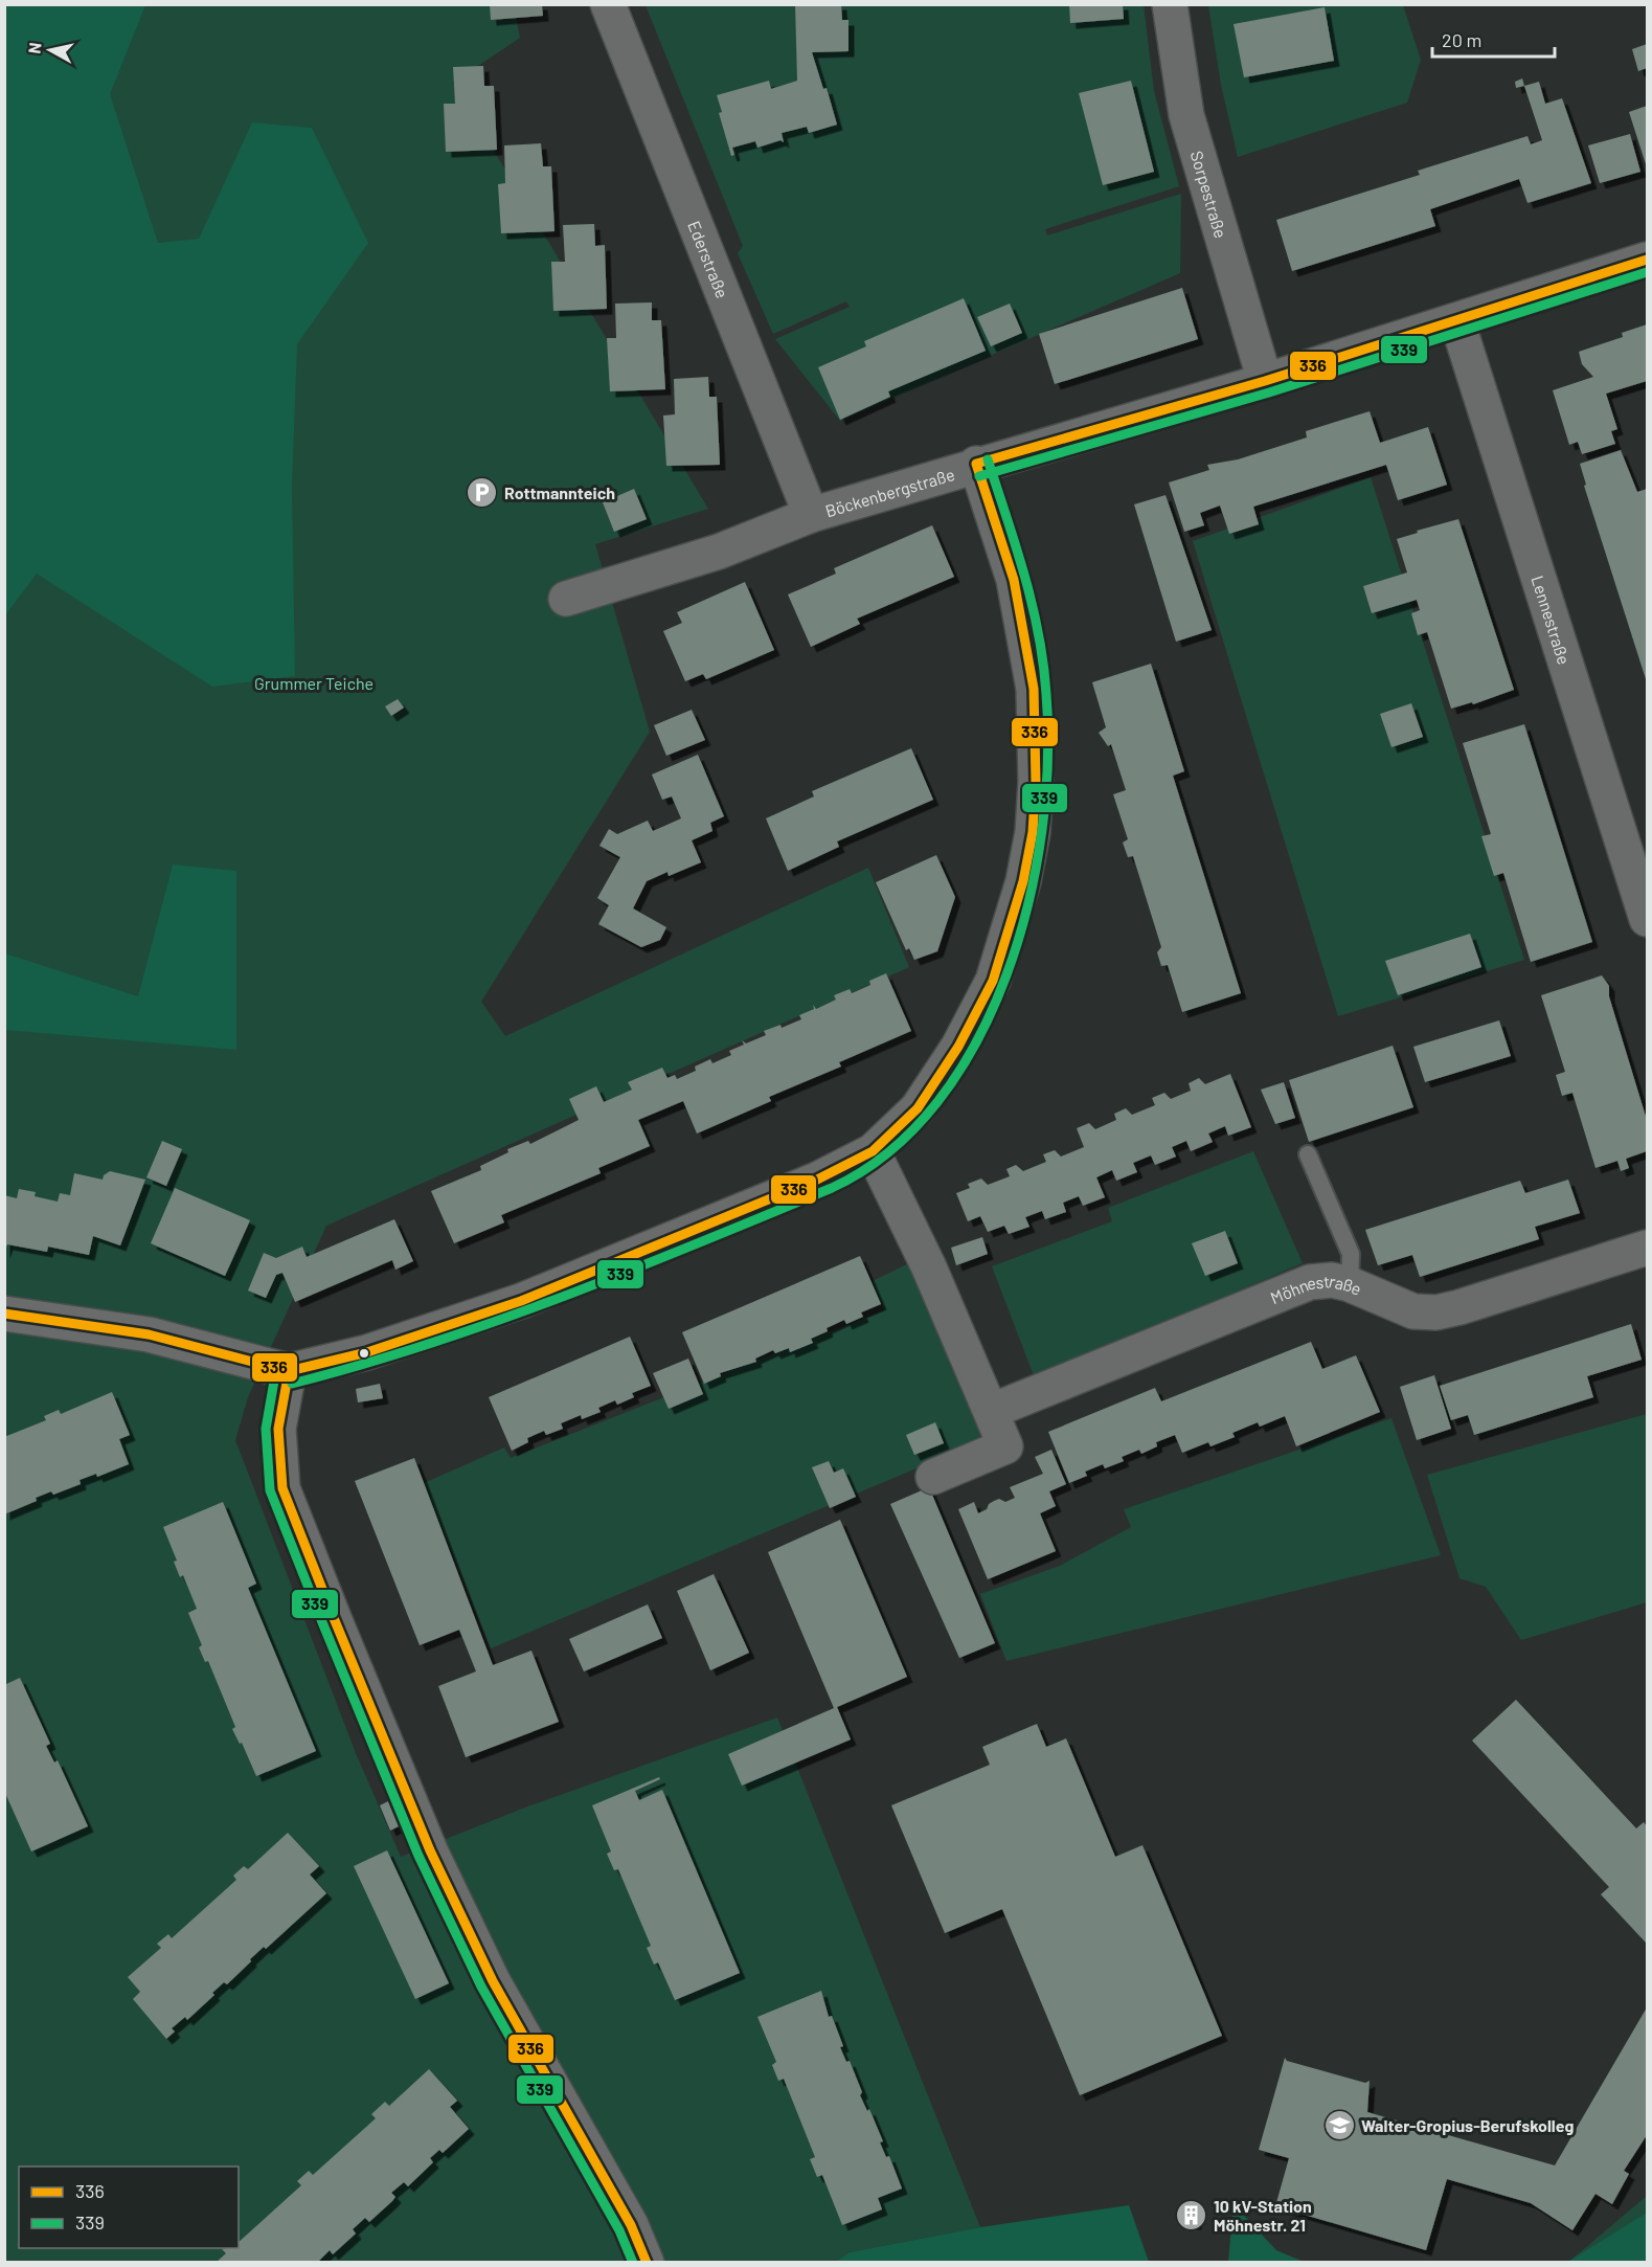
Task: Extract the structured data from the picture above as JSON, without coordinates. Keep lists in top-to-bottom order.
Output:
{
  "streets": {
    "street": [
      "Sorpestraße",
      "Ederstraße",
      "Böckenbergstraße",
      "Lennestraße",
      "Möhnestraße"
    ]
  },
  "crossings": [
    ["Sorpestraße", "Böckenbergstraße"],
    ["Ederstraße", "Böckenbergstraße"],
    ["Böckenbergstraße", "Lennestraße"]
  ],
  "parks": ["Grummer Teiche"],
  "places": {
    "parking": ["Rottmannteich"],
    "school or university": ["Walter-Gropius-Berufskolleg"],
    "building": ["10 kV-Station Möhnestr. 21"]
  },
  "lines": ["transit line 336", "transit line 339"],
  "legend": ["336", "339"],
  "scale_bar": "20 m",
  "north": "left"
}
